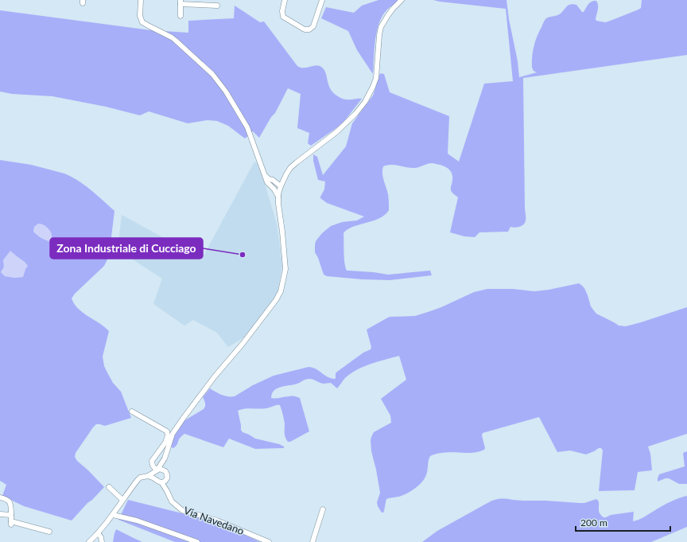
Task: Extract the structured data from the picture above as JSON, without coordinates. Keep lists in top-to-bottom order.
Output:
{
  "streets": {
    "street": ["Via Navedano"]
  },
  "places": ["Zona Industriale di Cucciago"],
  "scale_bar": "200 m"
}
